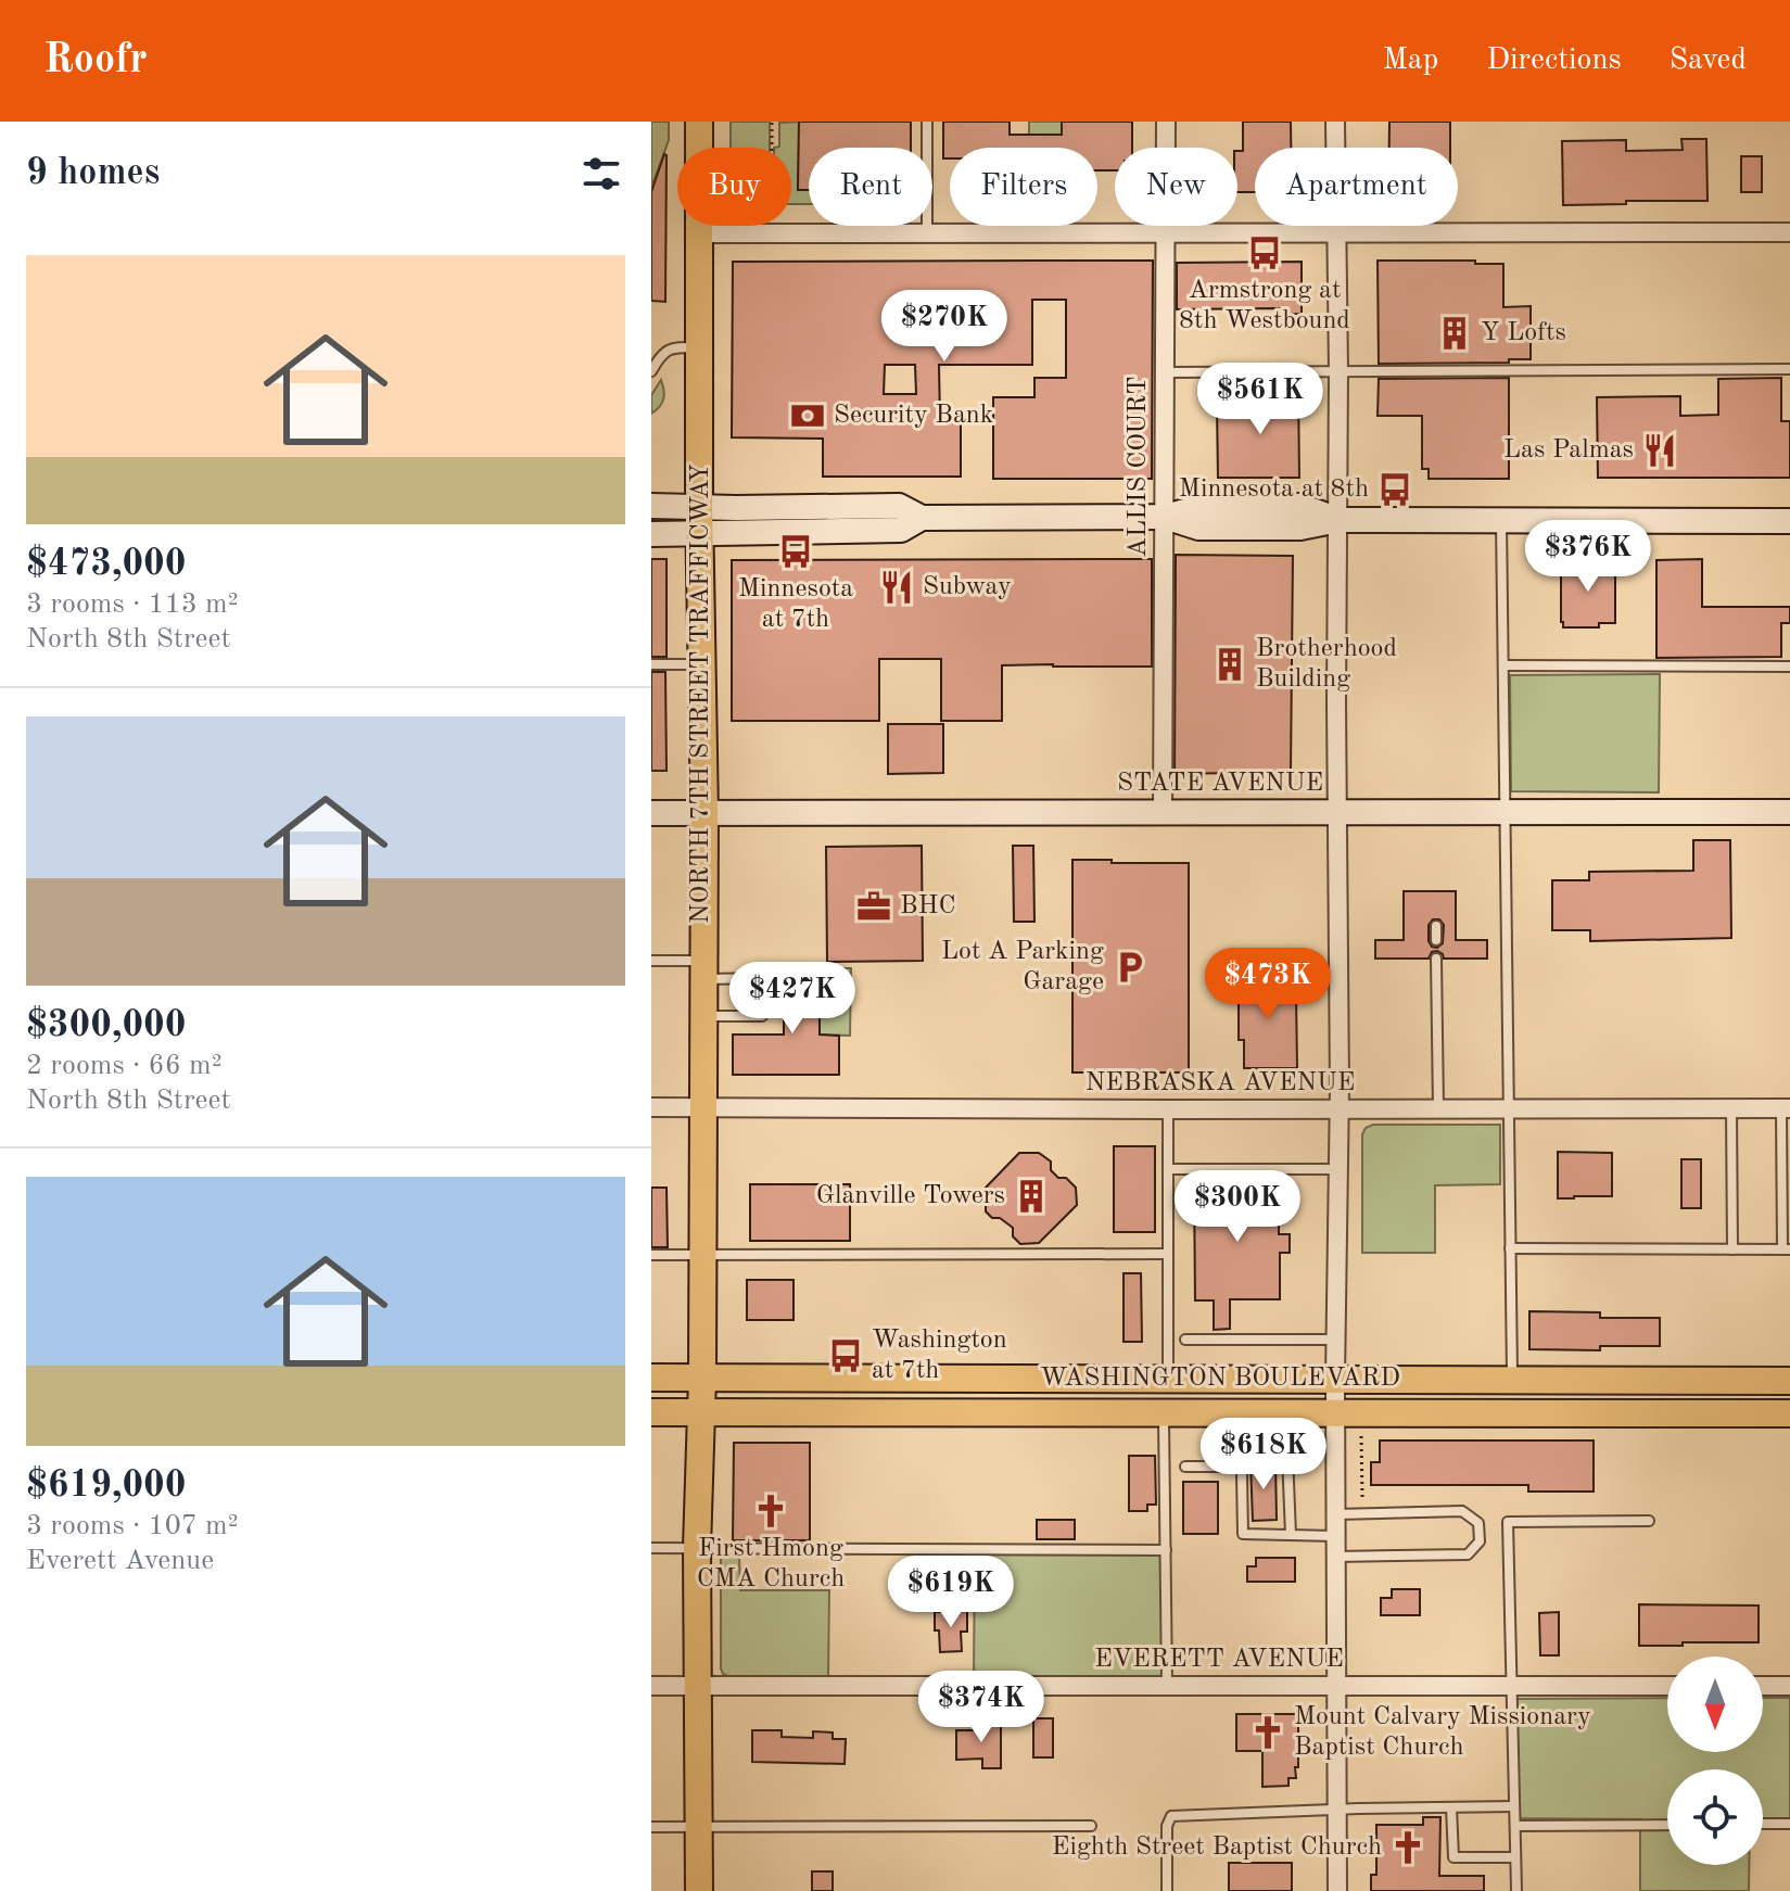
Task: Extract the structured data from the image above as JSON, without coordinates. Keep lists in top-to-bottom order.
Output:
{
  "streets": {
    "main road": ["NORTH 7TH STREET TRAFFICWAY", "STATE AVENUE", "WASHINGTON BOULEVARD"],
    "street": ["ALLIS COURT", "NEBRASKA AVENUE", "EVERETT AVENUE"]
  },
  "crossings": [
    ["ALLIS COURT", "STATE AVENUE"],
    ["NORTH 7TH STREET TRAFFICWAY", "STATE AVENUE"],
    ["NORTH 7TH STREET TRAFFICWAY", "NEBRASKA AVENUE"],
    ["NORTH 7TH STREET TRAFFICWAY", "WASHINGTON BOULEVARD"],
    ["NORTH 7TH STREET TRAFFICWAY", "EVERETT AVENUE"]
  ],
  "places": {
    "bus stop": [
      "Armstrong at 8th Westbound",
      "Minnesota at 8th",
      "Minnesota at 7th",
      "Washington at 7th"
    ],
    "building": ["Y Lofts", "Brotherhood Building", "Glanville Towers"],
    "bank": ["Security Bank"],
    "restaurant": ["Las Palmas", "Subway"],
    "office": ["BHC"],
    "parking": ["Lot A Parking Garage"],
    "church": ["First Hmong CMA Church", "Mount Calvary Missionary Baptist Church", "Eighth Street Baptist Church"]
  },
  "north": "bottom",
  "page": {
    "header": "Roofr",
    "nav": ["Map", "Directions", "Saved"],
    "heading": "9 homes",
    "chip": [
      "Buy",
      "Rent",
      "Filters",
      "New",
      "Apartment"
    ],
    "list": [
      {
        "name": "$473,000",
        "note": "3 rooms · 113 m² · North 8th Street"
      },
      {
        "name": "$300,000",
        "note": "2 rooms · 66 m² · North 8th Street"
      },
      {
        "name": "$619,000",
        "note": "3 rooms · 107 m² · Everett Avenue"
      }
    ],
    "price": [
      "$270K",
      "$561K",
      "$376K",
      "$473K",
      "$427K",
      "$300K",
      "$618K",
      "$619K",
      "$374K"
    ]
  }
}
